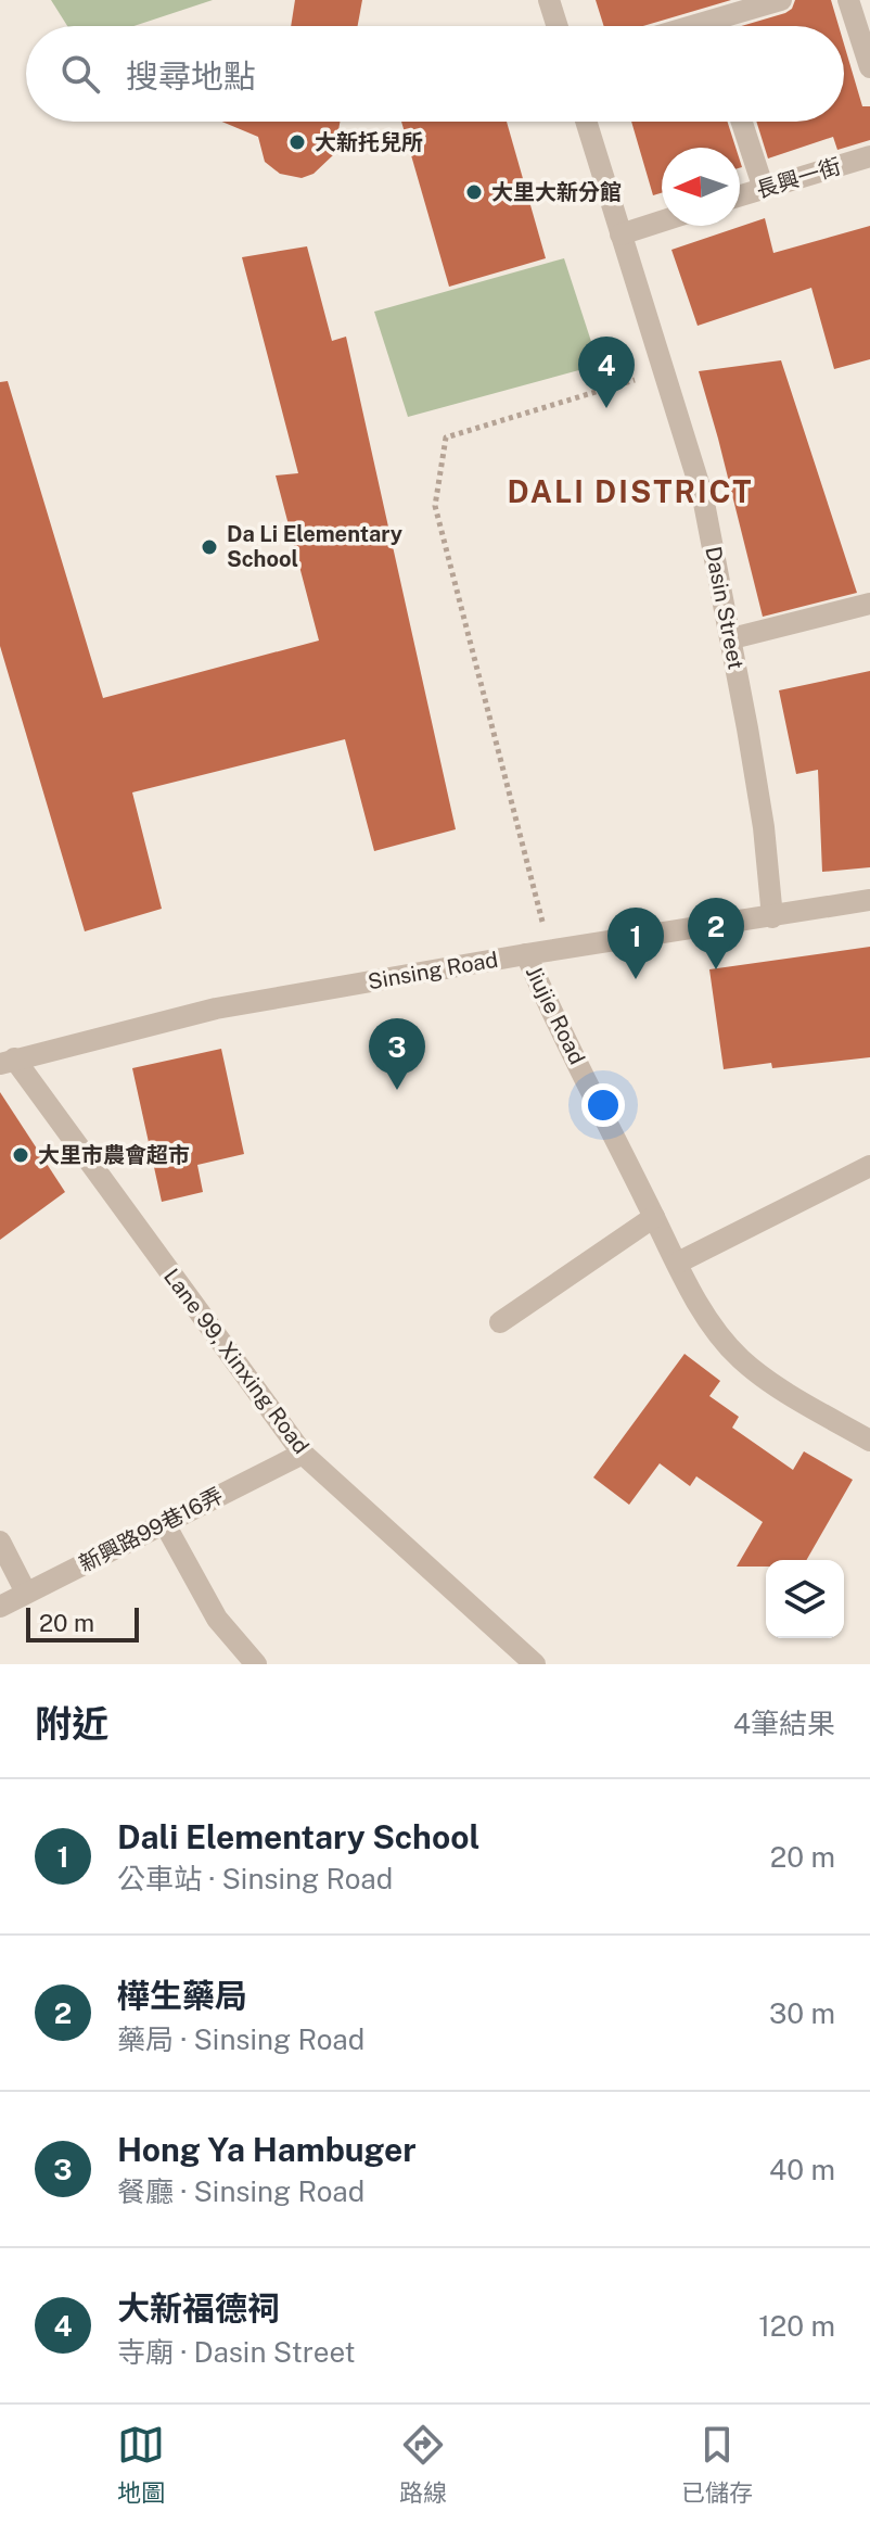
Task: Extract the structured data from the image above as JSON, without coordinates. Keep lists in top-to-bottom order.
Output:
{
  "streets": {
    "street": [
      "長興一街",
      "Dasin Street",
      "Sinsing Road",
      "Jiujie Road",
      "Lane 99, Xinxing Road",
      "新興路99巷16弄"
    ]
  },
  "crossings": [
    ["Dasin Street", "Sinsing Road"],
    ["Sinsing Road", "Jiujie Road"],
    ["Sinsing Road", "Lane 99, Xinxing Road"],
    ["Lane 99, Xinxing Road", "新興路99巷16弄"]
  ],
  "districts": ["DALI DISTRICT"],
  "places": [
    "大新托兒所",
    "大里大新分館",
    "Da Li Elementary School",
    "大里市農會超市"
  ],
  "scale_bar": "20 m",
  "north": "left",
  "page": {
    "search": "搜尋地點",
    "pins": [
      "4",
      "2",
      "1",
      "3"
    ],
    "scale": "20 m",
    "heading": ["附近", "4筆結果"],
    "list": [
      {
        "mark": "1",
        "name": "Dali Elementary School",
        "note": "公車站 · Sinsing Road",
        "value": "20 m"
      },
      {
        "mark": "2",
        "name": "樺生藥局",
        "note": "藥局 · Sinsing Road",
        "value": "30 m"
      },
      {
        "mark": "3",
        "name": "Hong Ya Hambuger",
        "note": "餐廳 · Sinsing Road",
        "value": "40 m"
      },
      {
        "mark": "4",
        "name": "大新福德祠",
        "note": "寺廟 · Dasin Street",
        "value": "120 m"
      }
    ],
    "nav": ["地圖", "路線", "已儲存"]
  }
}
